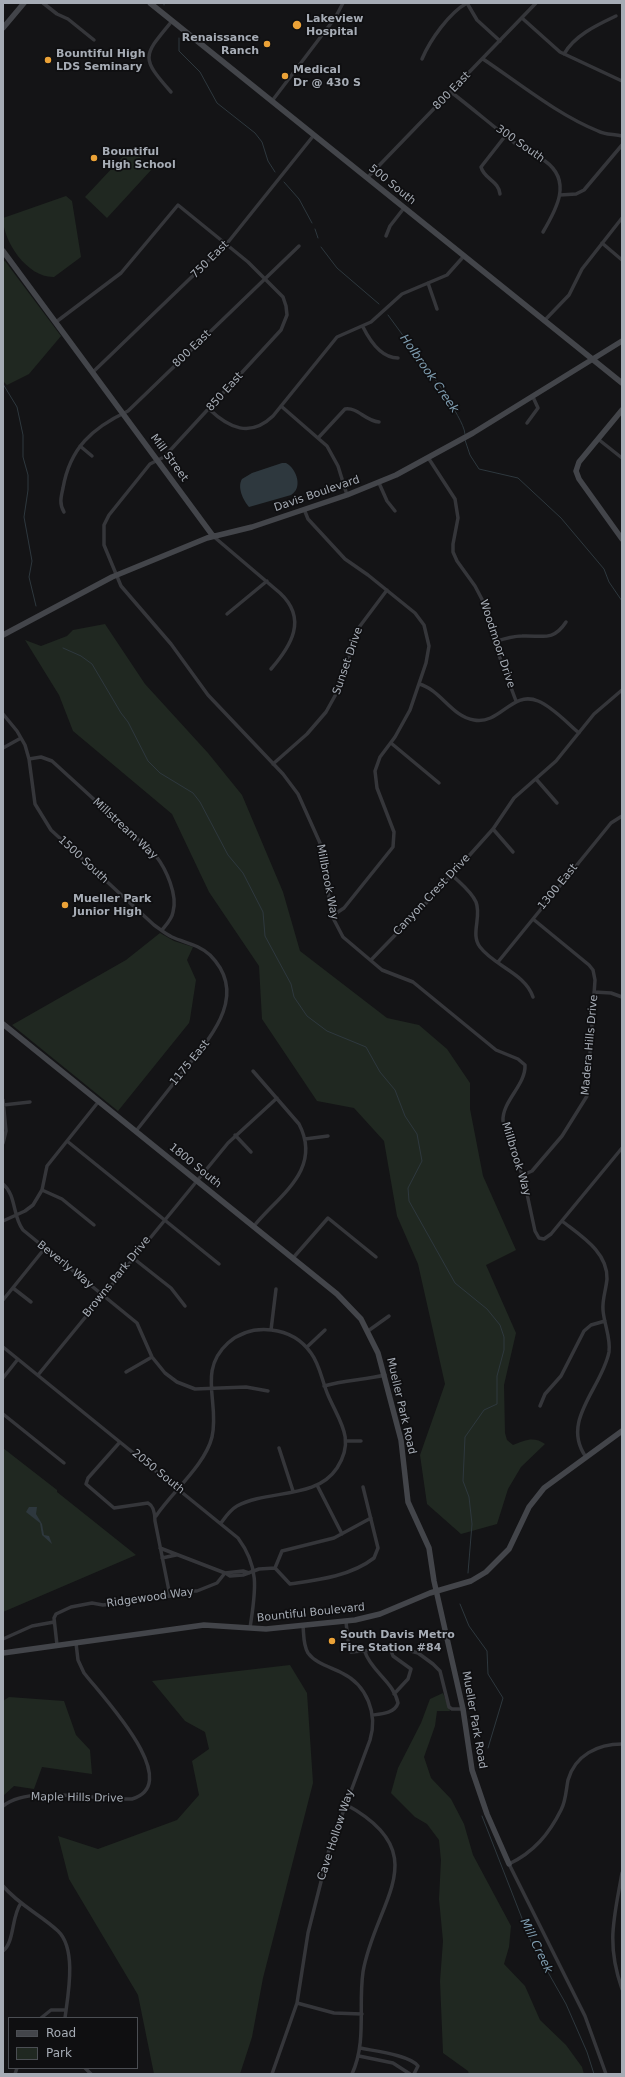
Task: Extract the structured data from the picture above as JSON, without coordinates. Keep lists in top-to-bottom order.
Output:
{
  "streets": {
    "street": [
      "800 East",
      "300 South",
      "500 South",
      "750 East",
      "850 East",
      "Mill Street",
      "Davis Boulevard",
      "Woodmoor Drive",
      "Sunset Drive",
      "Millstream Way",
      "1500 South",
      "Millbrook Way",
      "1300 East",
      "Canyon Crest Drive",
      "Madera Hills Drive",
      "1175 East",
      "1800 South",
      "Beverly Way",
      "Browns Park Drive",
      "Mueller Park Road",
      "2050 South",
      "Ridgewood Way",
      "Bountiful Boulevard",
      "Maple Hills Drive",
      "Cave Hollow Way"
    ]
  },
  "crossings": [
    ["800 East", "300 South"],
    ["800 East", "500 South"],
    ["800 East", "850 East"],
    ["800 East", "Mill Street"],
    ["500 South", "750 East"],
    ["500 South", "Davis Boulevard"],
    ["750 East", "Mill Street"],
    ["850 East", "Mill Street"],
    ["850 East", "Millbrook Way"],
    ["Mill Street", "Davis Boulevard"],
    ["Mill Street", "Millbrook Way"],
    ["Davis Boulevard", "Woodmoor Drive"],
    ["Davis Boulevard", "Millbrook Way"],
    ["Sunset Drive", "Millbrook Way"],
    ["Millstream Way", "1500 South"],
    ["1500 South", "1175 East"],
    ["Millbrook Way", "Canyon Crest Drive"],
    ["Millbrook Way", "Madera Hills Drive"],
    ["1300 East", "Madera Hills Drive"],
    ["1175 East", "1800 South"],
    ["1800 South", "Browns Park Drive"],
    ["1800 South", "Mueller Park Road"],
    ["Beverly Way", "Browns Park Drive"],
    ["Browns Park Drive", "2050 South"],
    ["Mueller Park Road", "Bountiful Boulevard"],
    ["2050 South", "Bountiful Boulevard"],
    ["Bountiful Boulevard", "Maple Hills Drive"],
    ["Bountiful Boulevard", "Cave Hollow Way"]
  ],
  "water": ["Holbrook Creek", "Mill Creek"],
  "places": [
    "Lakeview Hospital",
    "Renaissance Ranch",
    "Bountiful High LDS Seminary",
    "Medical Dr @ 430 S",
    "Bountiful High School",
    "Mueller Park Junior High",
    "South Davis Metro Fire Station #84"
  ],
  "legend": ["Road", "Park"]
}
